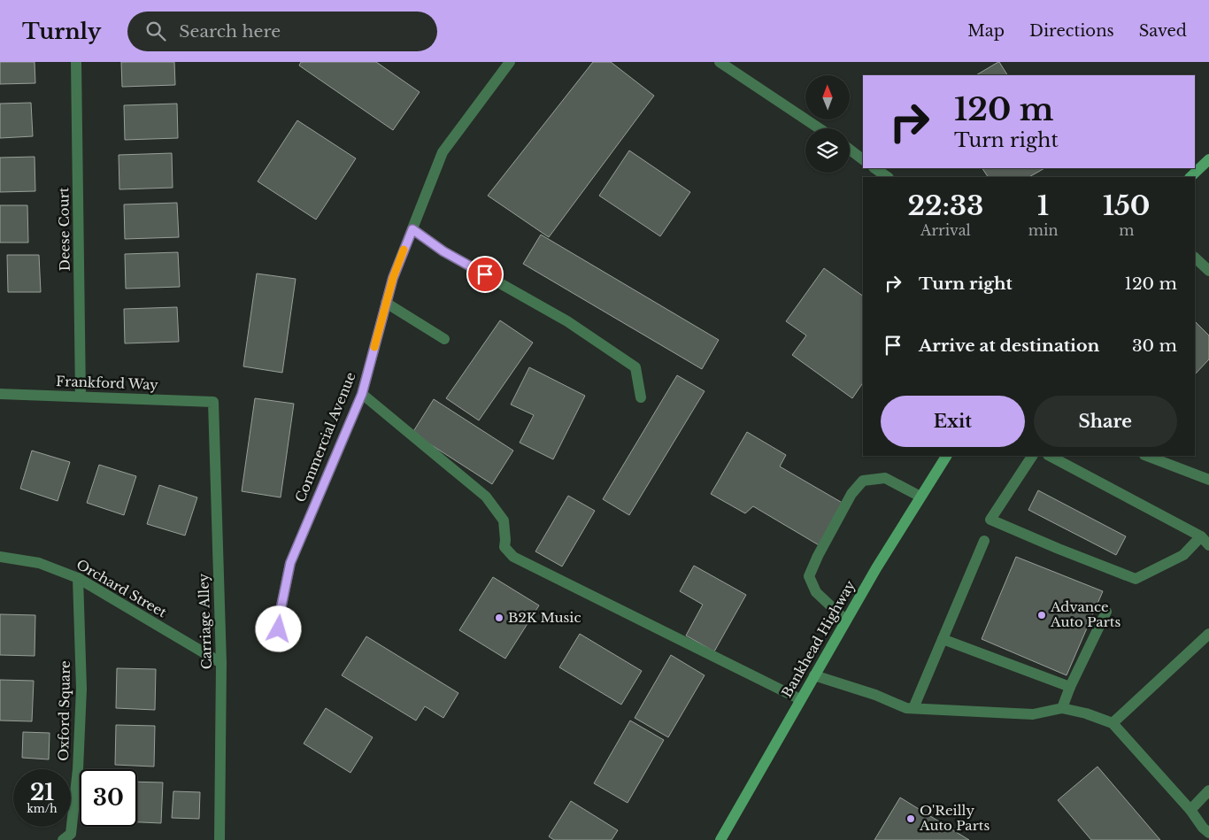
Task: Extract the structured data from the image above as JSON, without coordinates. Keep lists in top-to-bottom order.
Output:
{
  "streets": {
    "main road": ["Bankhead Highway"],
    "street": [
      "Deese Court",
      "Frankford Way",
      "Commercial Avenue",
      "Orchard Street",
      "Carriage Alley",
      "Oxford Square"
    ]
  },
  "crossings": [
    ["Deese Court", "Frankford Way"],
    ["Frankford Way", "Carriage Alley"],
    ["Orchard Street", "Carriage Alley"],
    ["Orchard Street", "Oxford Square"]
  ],
  "places": ["Advance Auto Parts", "B2K Music", "O'Reilly Auto Parts"],
  "north": "top",
  "page": {
    "header": "Turnly",
    "search": "Search here",
    "nav": ["Map", "Directions", "Saved"],
    "turn": ["120 m", "Turn right"],
    "eta": [
      "22:33",
      "Arrival",
      "1",
      "min",
      "150",
      "m"
    ],
    "list": [
      {
        "name": "Turn right",
        "value": "120 m"
      },
      {
        "name": "Arrive at destination",
        "value": "30 m"
      }
    ],
    "buttons": ["Exit", "Share"],
    "speed": "21 km/h",
    "limit": "30"
  }
}
